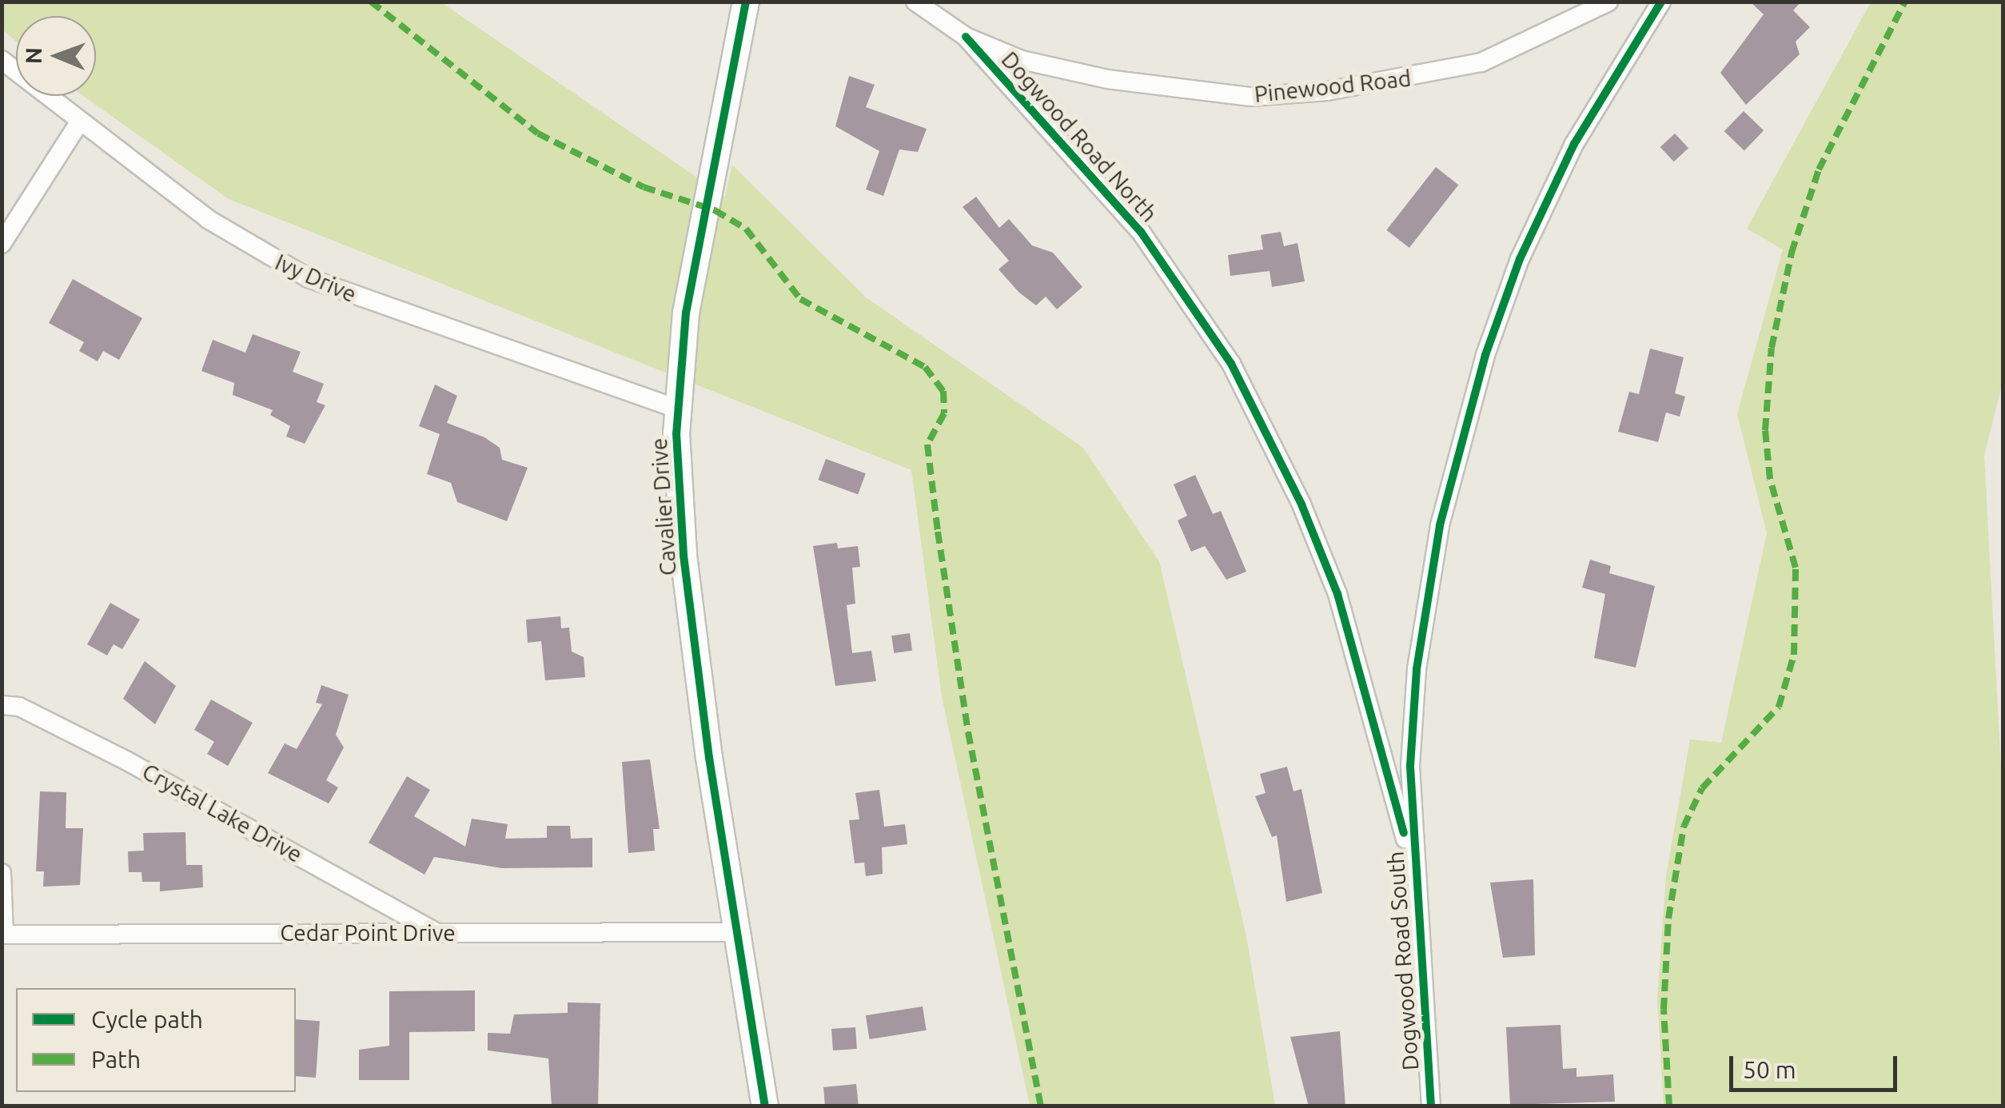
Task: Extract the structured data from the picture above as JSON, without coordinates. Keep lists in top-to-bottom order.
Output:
{
  "streets": {
    "street": [
      "Pinewood Road",
      "Dogwood Road North",
      "Ivy Drive",
      "Cavalier Drive",
      "Crystal Lake Drive",
      "Cedar Point Drive",
      "Dogwood Road South"
    ]
  },
  "crossings": [
    ["Pinewood Road", "Dogwood Road North"],
    ["Dogwood Road North", "Dogwood Road South"],
    ["Ivy Drive", "Cavalier Drive"],
    ["Cavalier Drive", "Cedar Point Drive"],
    ["Crystal Lake Drive", "Cedar Point Drive"]
  ],
  "legend": ["Cycle path", "Path"],
  "scale_bar": "50 m",
  "north": "left"
}
